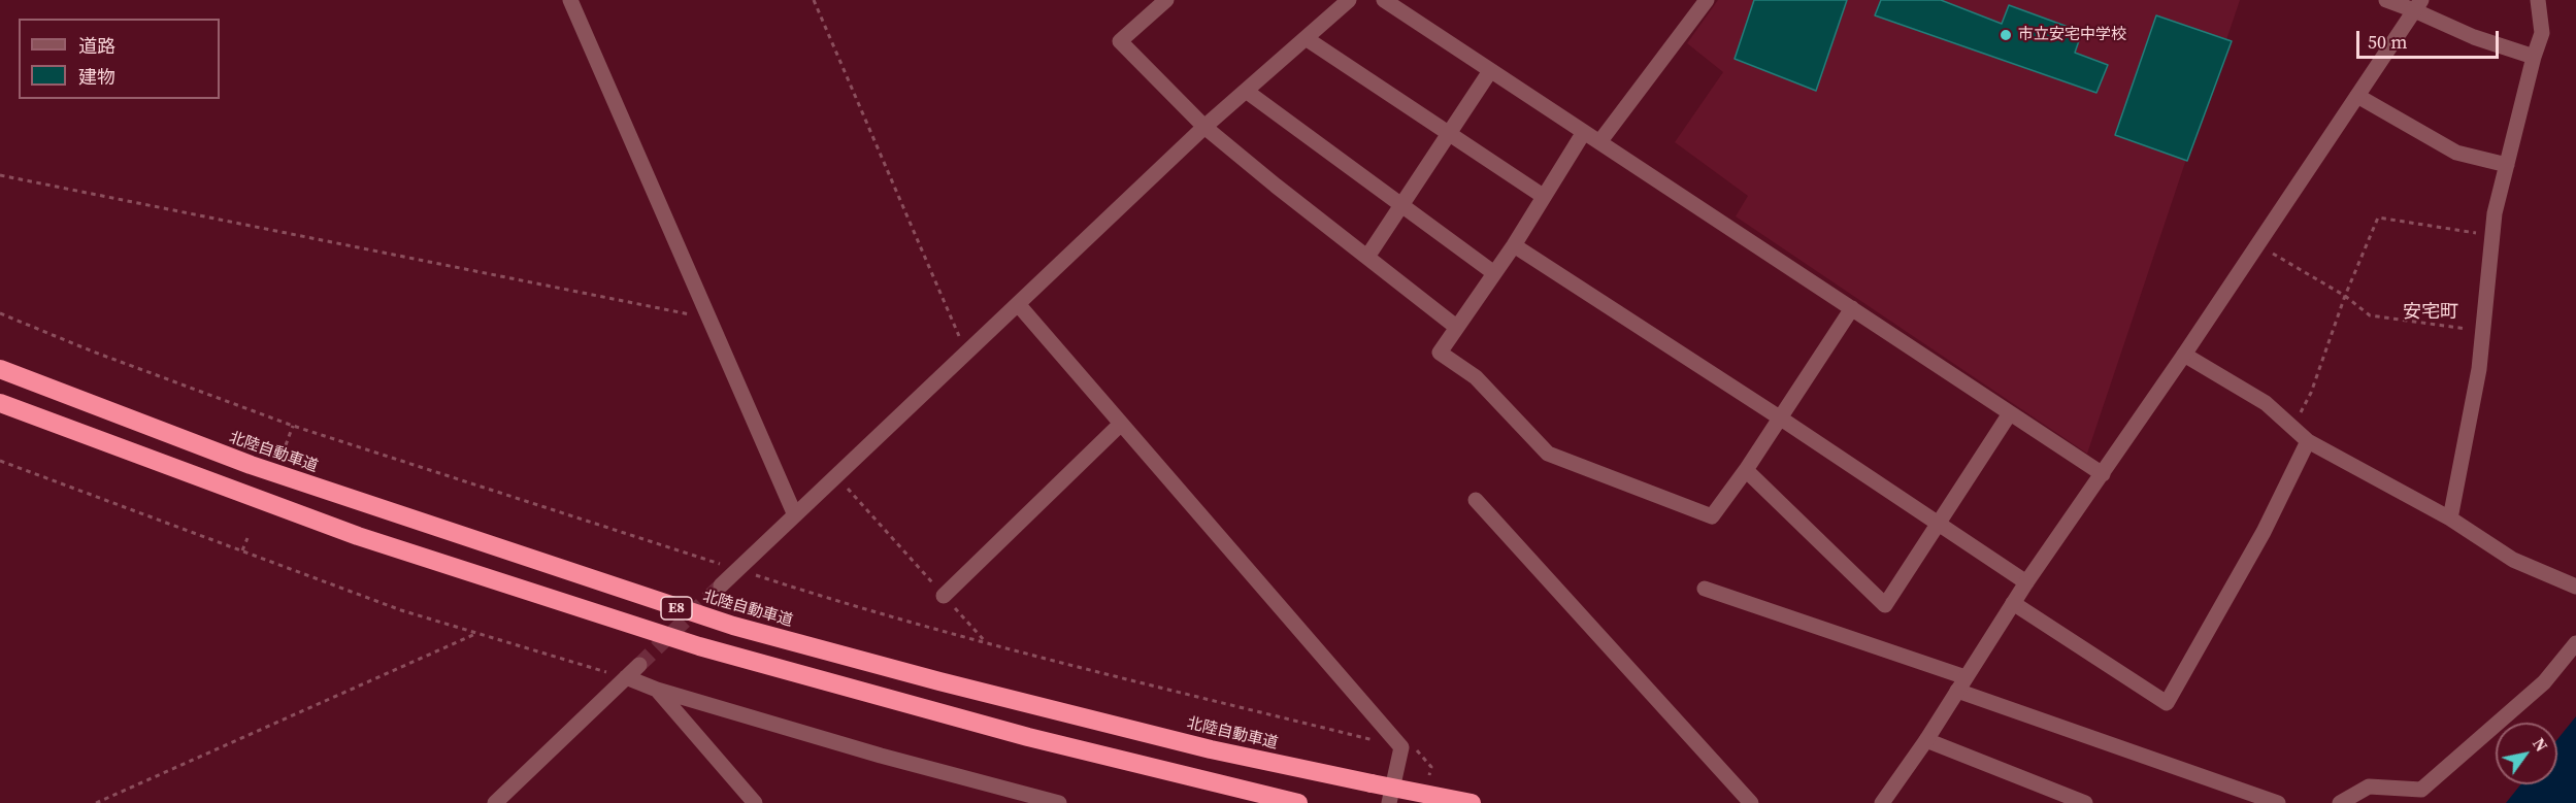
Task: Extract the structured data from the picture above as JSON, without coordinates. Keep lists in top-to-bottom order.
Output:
{
  "streets": {
    "highway": ["北陸自動車道", "E8"]
  },
  "districts": ["安宅町"],
  "places": ["市立安宅中学校"],
  "legend": ["道路", "建物"],
  "scale_bar": "50 m",
  "north": "top right"
}
